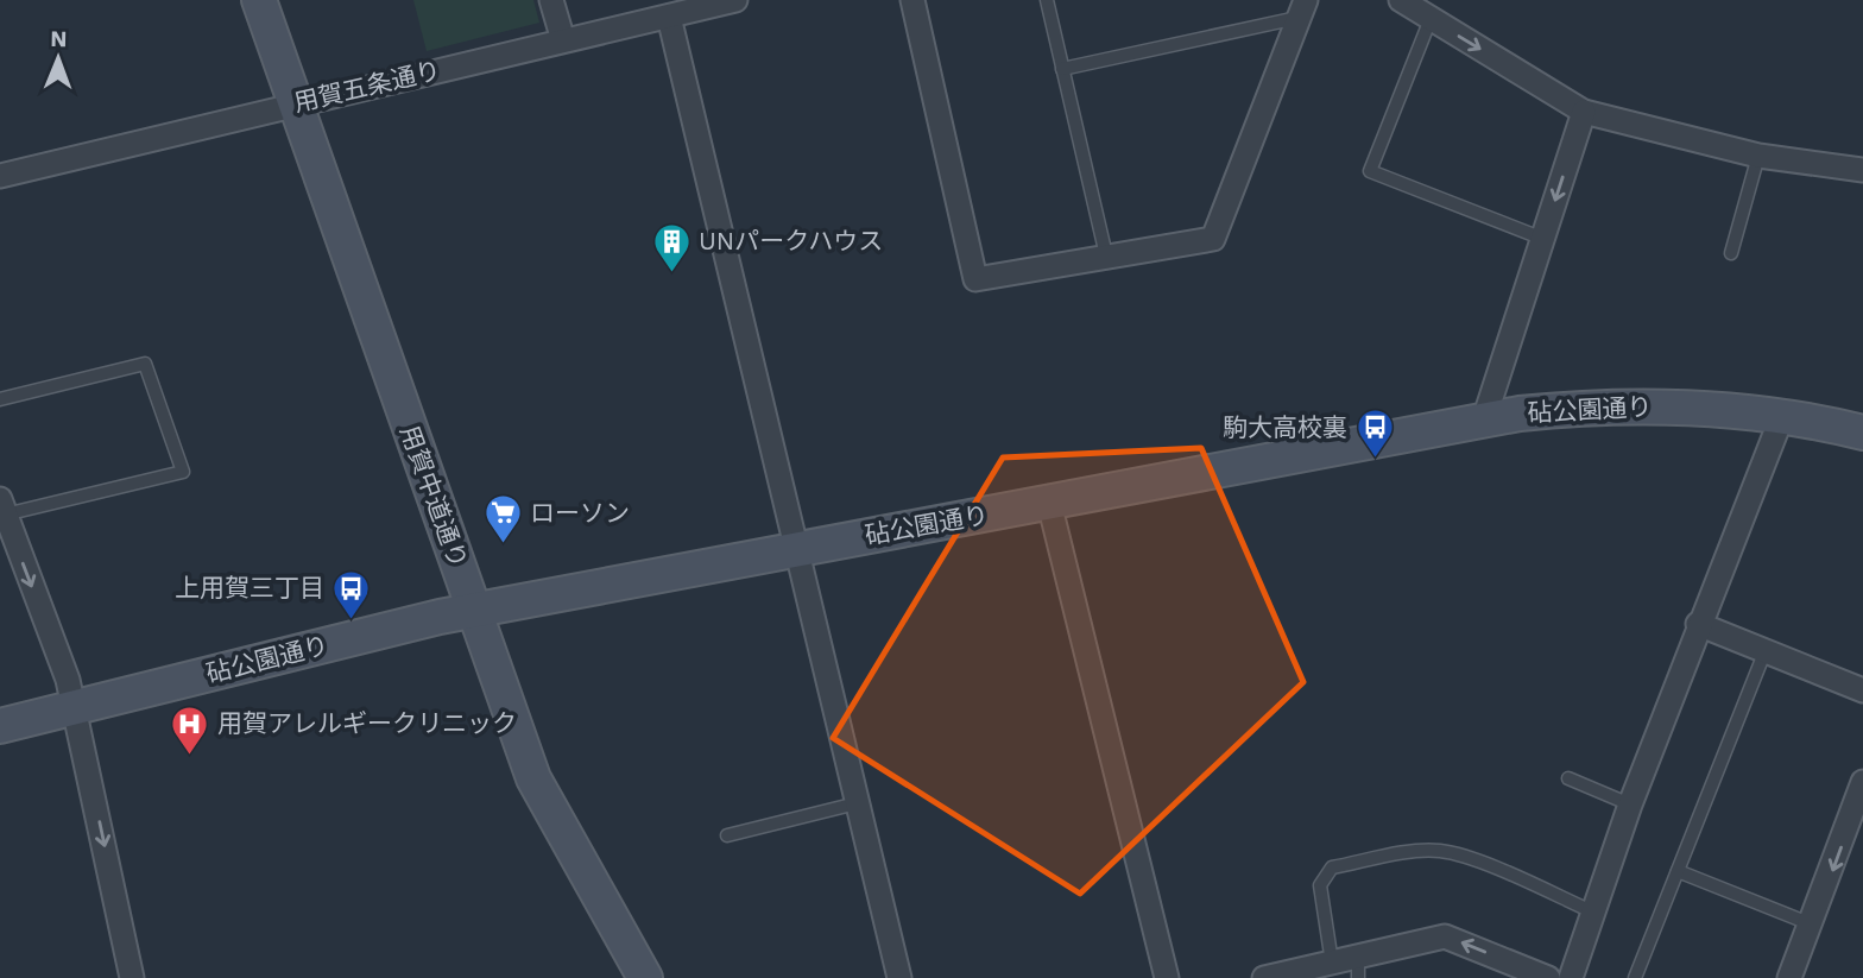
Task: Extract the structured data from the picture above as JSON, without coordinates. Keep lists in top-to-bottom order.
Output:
{
  "streets": {
    "street": ["用賀五条通り", "砧公園通り", "用賀中道通り"]
  },
  "crossings": [
    ["用賀五条通り", "用賀中道通り"],
    ["砧公園通り", "用賀中道通り"]
  ],
  "places": {
    "building": ["UNパークハウス"],
    "bus stop": ["駒大高校裏", "上用賀三丁目"],
    "supermarket": ["ローソン"],
    "hospital": ["用賀アレルギークリニック"]
  },
  "north": "top"
}
